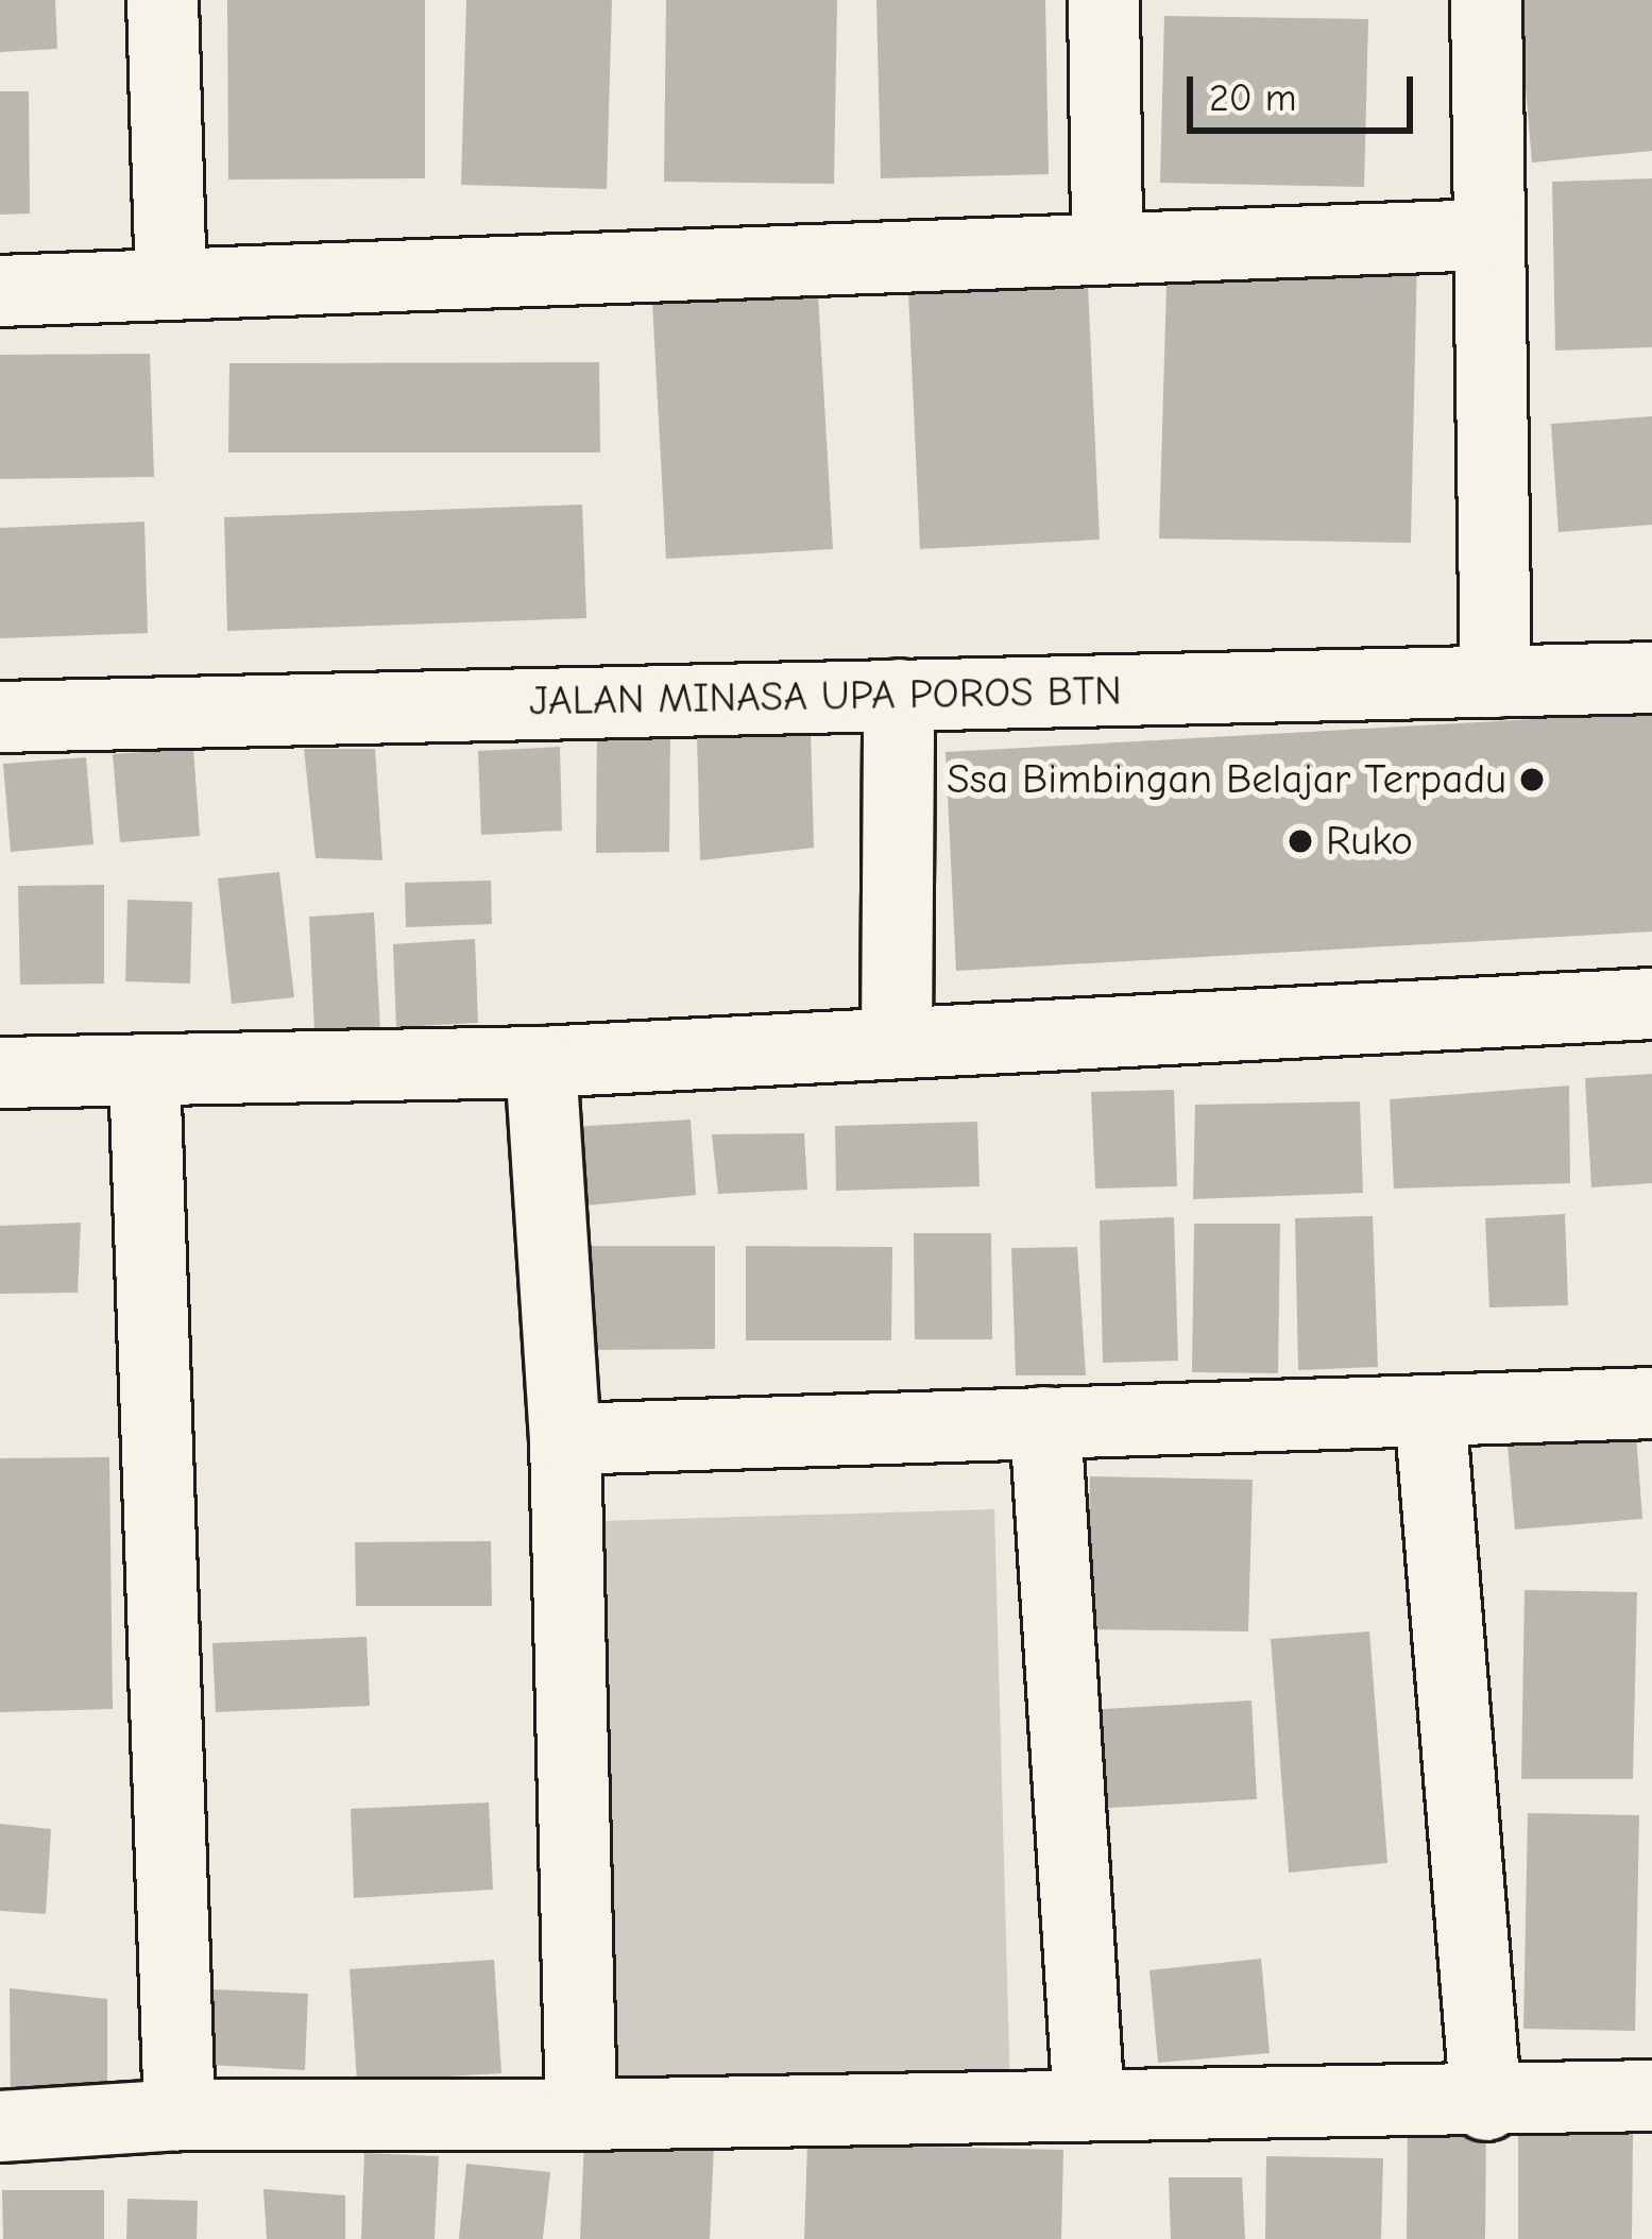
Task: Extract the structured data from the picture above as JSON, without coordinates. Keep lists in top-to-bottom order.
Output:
{
  "streets": {
    "street": ["JALAN MINASA UPA POROS BTN"]
  },
  "places": ["Ssa Bimbingan Belajar Terpadu", "Ruko"],
  "scale_bar": "20 m"
}
